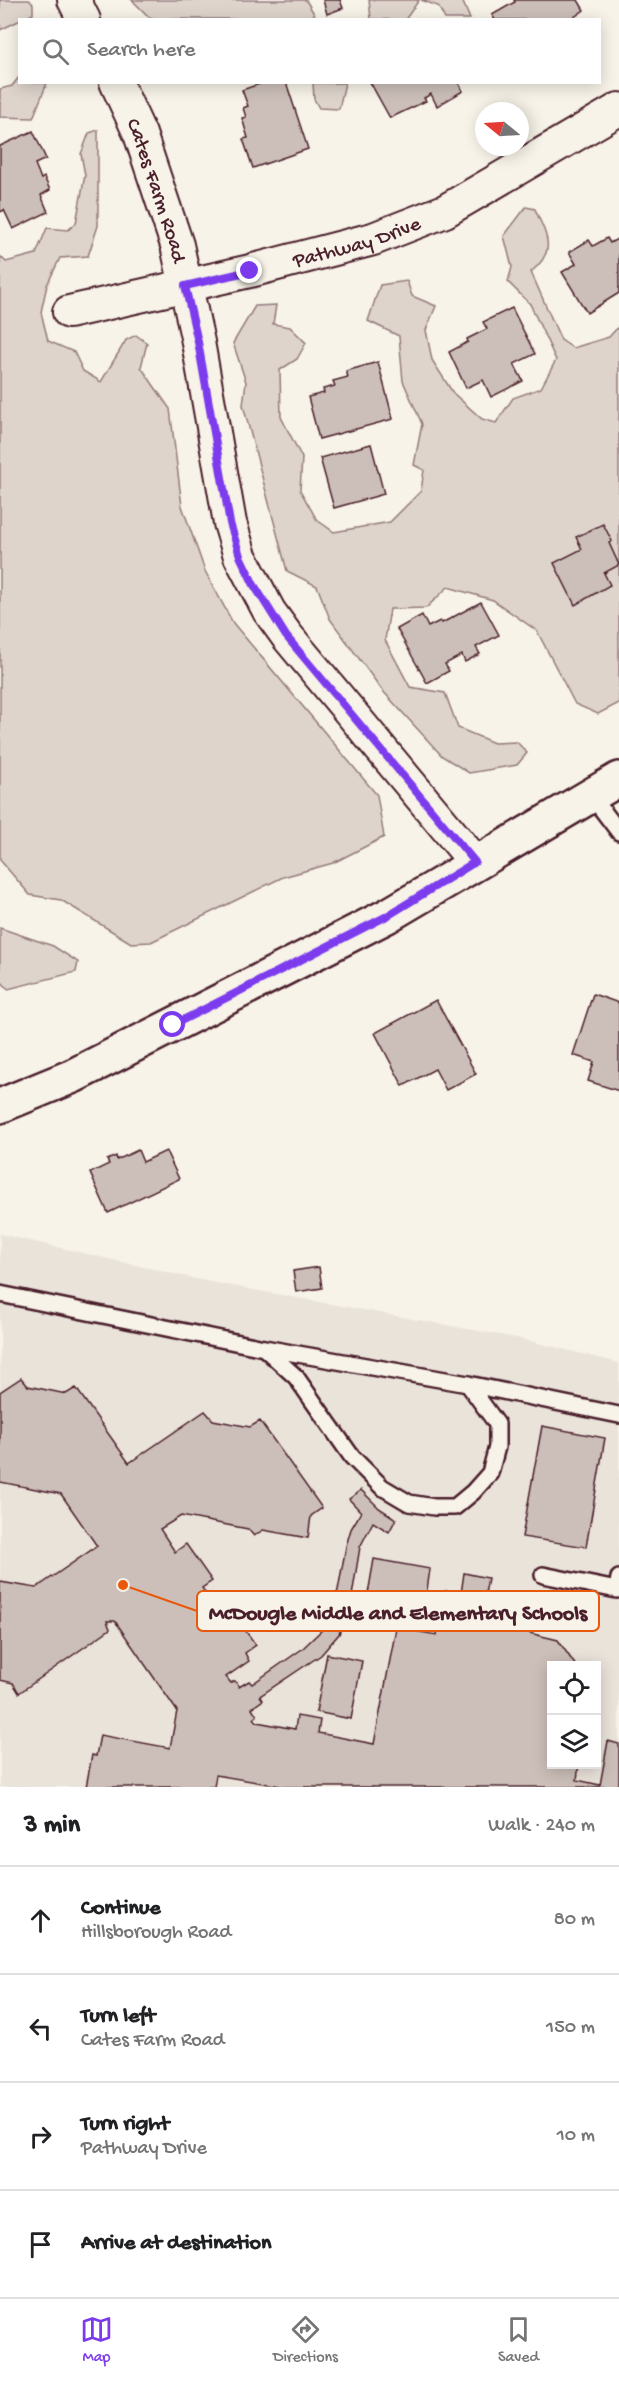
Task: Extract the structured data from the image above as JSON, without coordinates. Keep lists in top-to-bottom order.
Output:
{
  "streets": {
    "street": ["Cates Farm Road", "Pathway Drive"]
  },
  "crossings": [
    ["Cates Farm Road", "Pathway Drive"]
  ],
  "places": ["McDougle Middle and Elementary Schools"],
  "north": "left",
  "page": {
    "search": "Search here",
    "heading": ["3 min", "Walk · 240 m"],
    "list": [
      ["Continue", "Hillsborough Road", "80 m"],
      ["Turn left", "Cates Farm Road", "150 m"],
      ["Turn right", "Pathway Drive", "10 m"],
      "Arrive at destination"
    ],
    "nav": ["Map", "Directions", "Saved"]
  }
}
